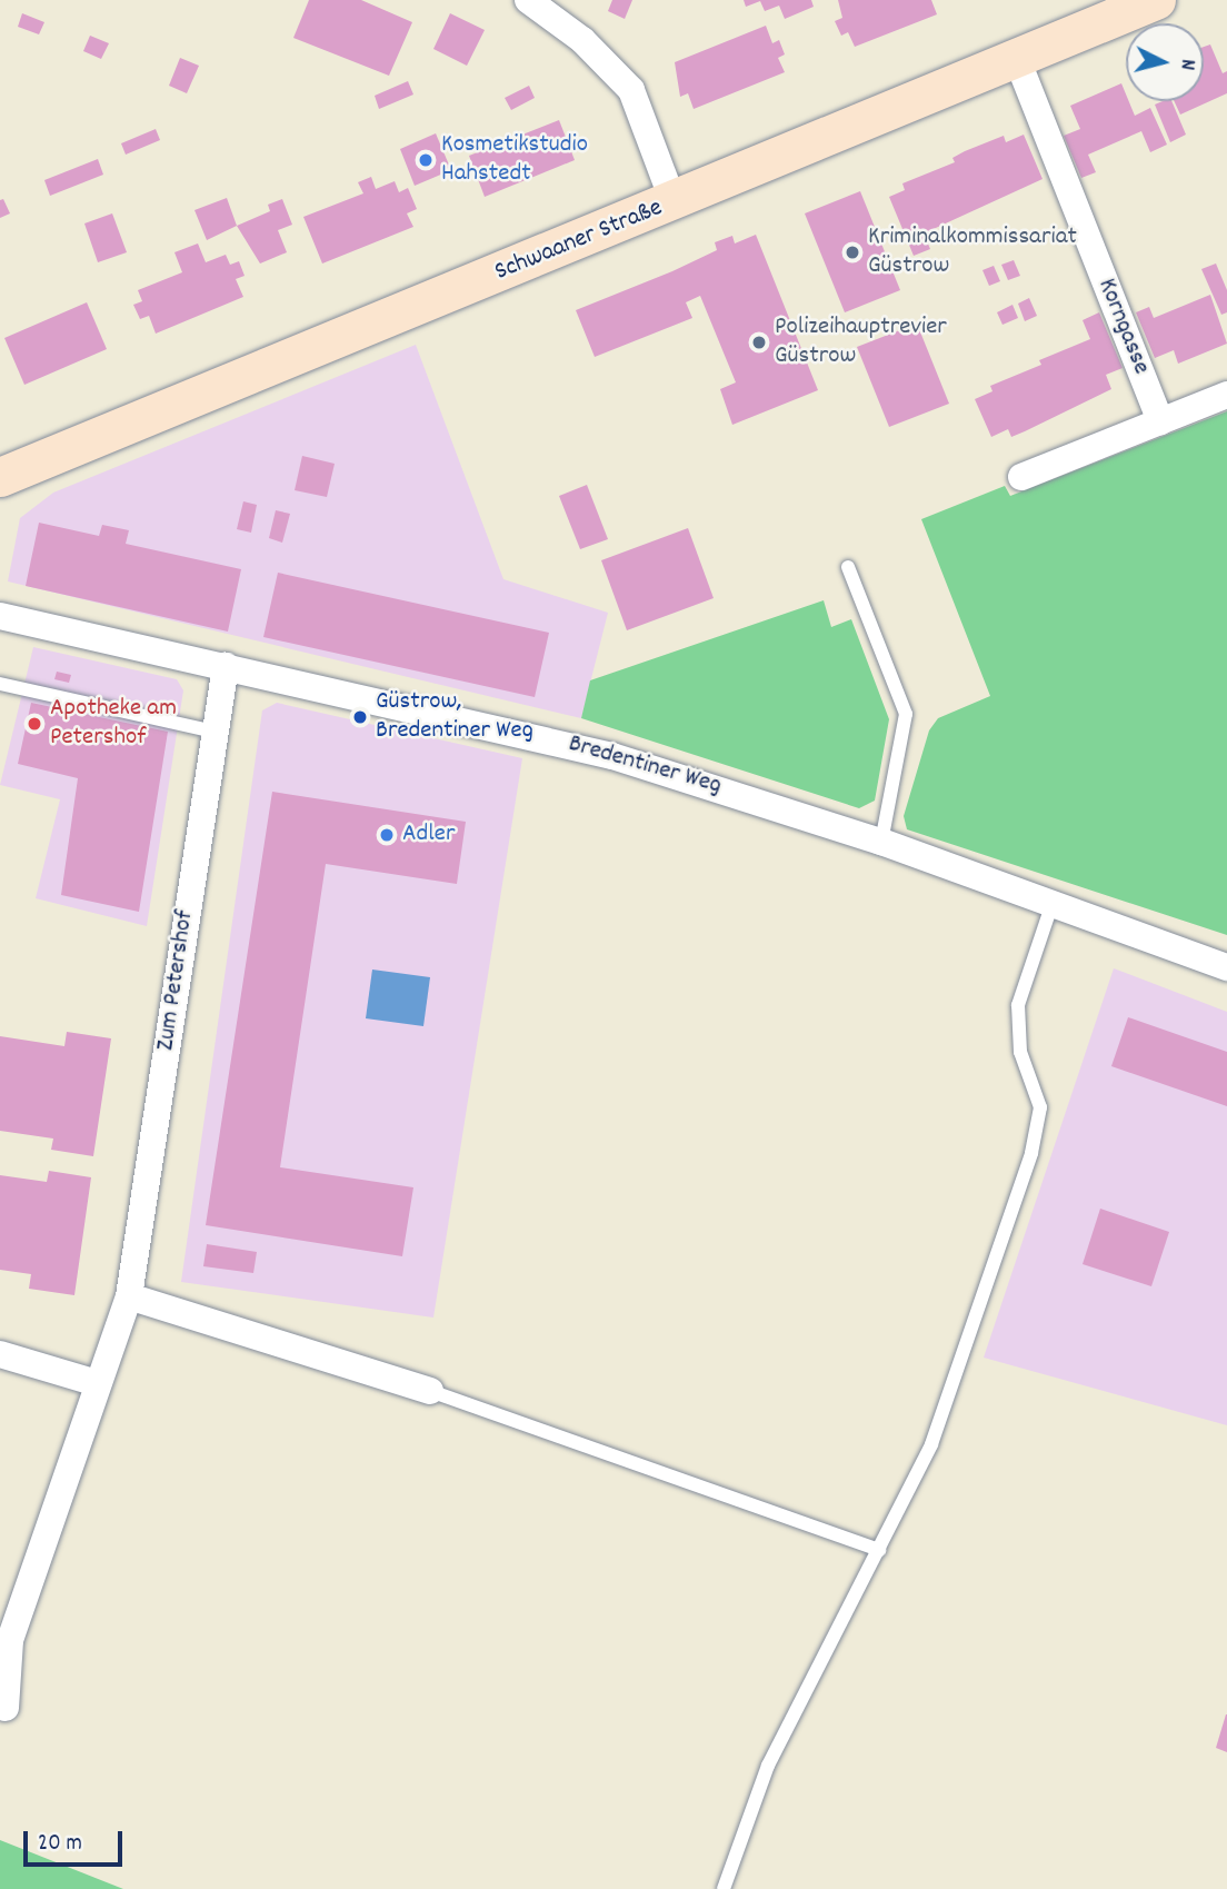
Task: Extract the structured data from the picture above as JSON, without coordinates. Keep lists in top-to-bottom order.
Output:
{
  "streets": {
    "main road": ["Schwaaner Straße"],
    "street": ["Korngasse", "Bredentiner Weg", "Zum Petershof"]
  },
  "crossings": [
    ["Schwaaner Straße", "Korngasse"],
    ["Bredentiner Weg", "Zum Petershof"]
  ],
  "places": [
    "Kosmetikstudio Hahstedt",
    "Kriminalkommissariat Güstrow",
    "Polizeihauptrevier Güstrow",
    "Güstrow, Bredentiner Weg",
    "Apotheke am Petershof",
    "Adler"
  ],
  "scale_bar": "20 m",
  "north": "right"
}
